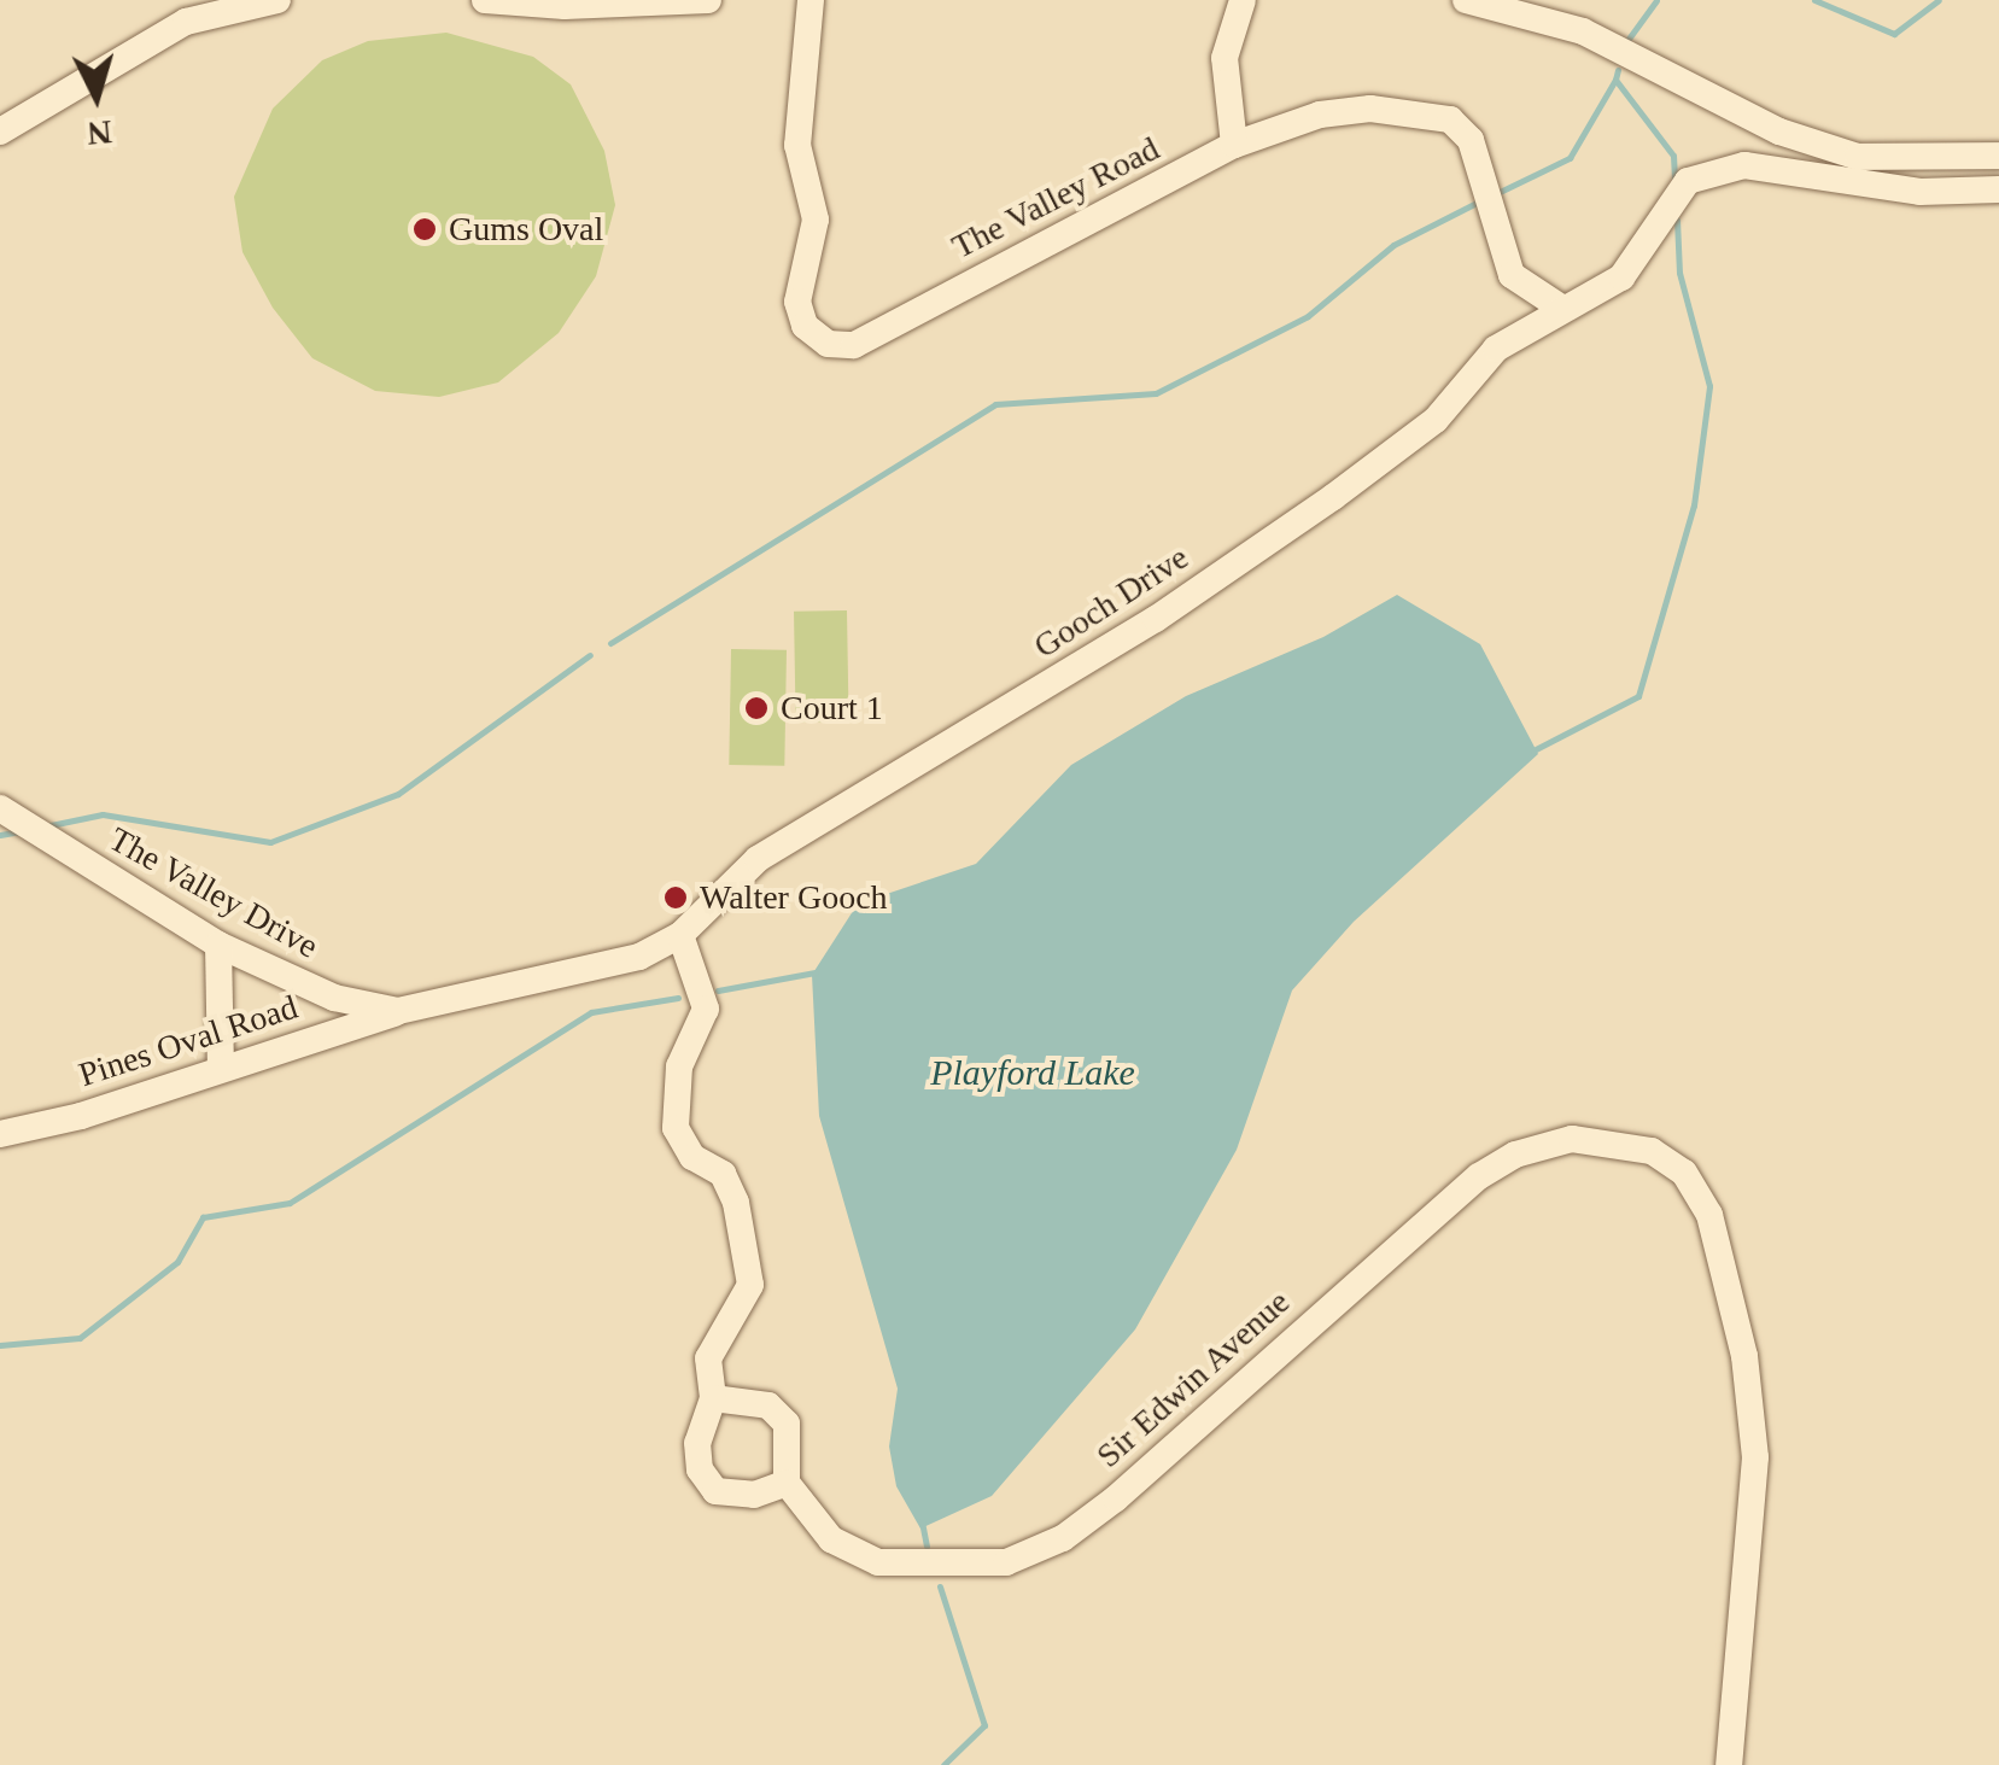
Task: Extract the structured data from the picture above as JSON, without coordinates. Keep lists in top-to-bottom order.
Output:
{
  "streets": {
    "street": [
      "The Valley Road",
      "Gooch Drive",
      "The Valley Drive",
      "Pines Oval Road",
      "Sir Edwin Avenue"
    ]
  },
  "crossings": [
    ["The Valley Road", "Gooch Drive"],
    ["Gooch Drive", "The Valley Drive"],
    ["The Valley Drive", "Pines Oval Road"]
  ],
  "water": ["Playford Lake"],
  "places": ["Gums Oval", "Court 1", "Walter Gooch"],
  "north": "bottom"
}
